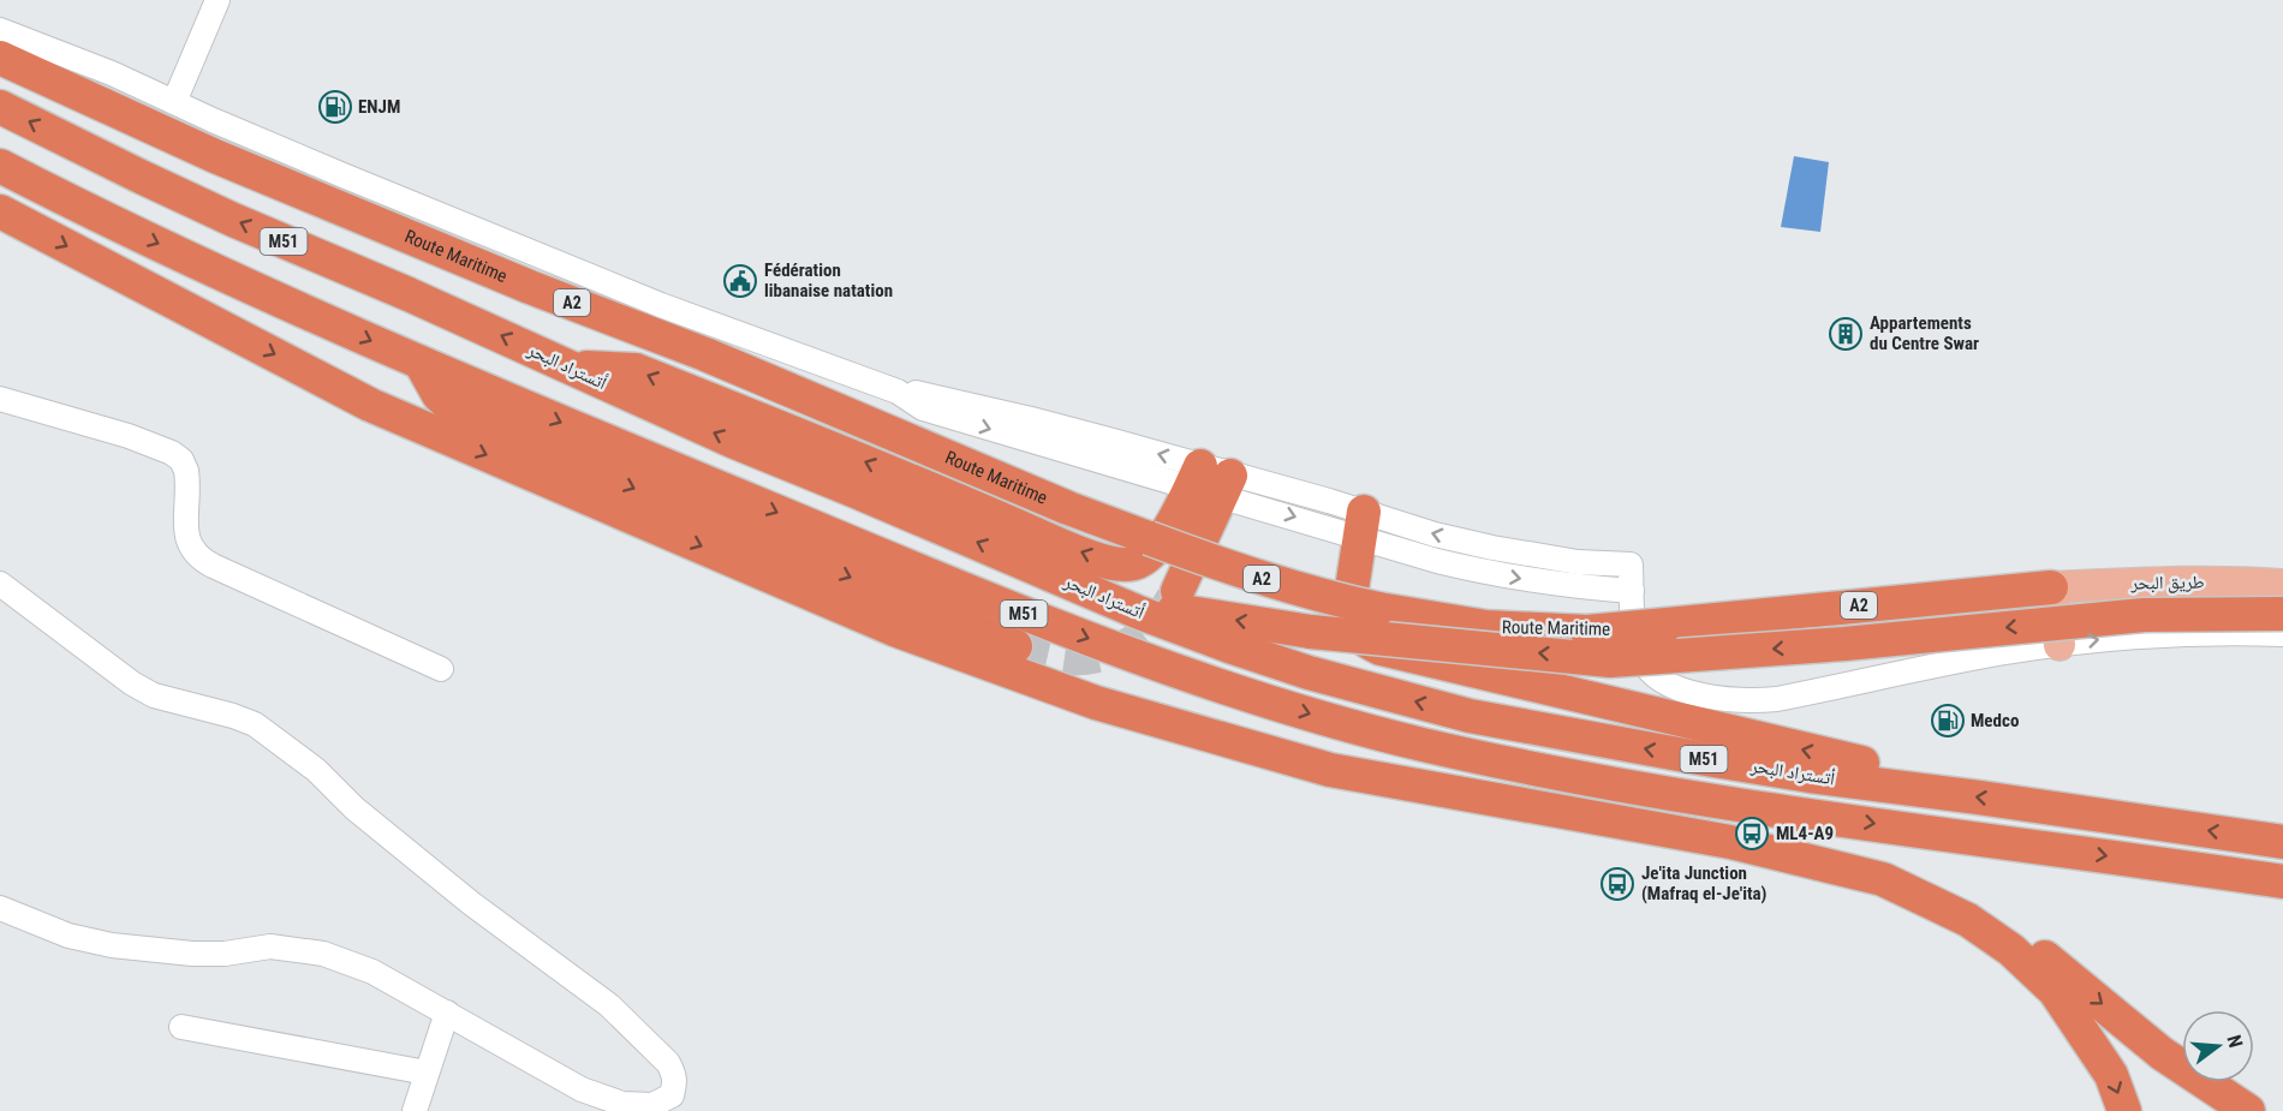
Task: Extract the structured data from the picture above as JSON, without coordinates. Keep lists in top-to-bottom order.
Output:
{
  "streets": {
    "highway": [
      "M51",
      "Route Maritime",
      "A2",
      "أتستراد البحر"
    ],
    "main road": ["طريق البحر"]
  },
  "crossings": [
    ["Route Maritime", "طريق البحر"]
  ],
  "places": {
    "fuel station": ["ENJM", "Medco"],
    "public building": ["Fédération libanaise natation"],
    "building": ["Appartements du Centre Swar"],
    "bus stop": ["ML4-A9", "Je'ita Junction (Mafraq el-Je'ita)"]
  },
  "north": "right"
}
